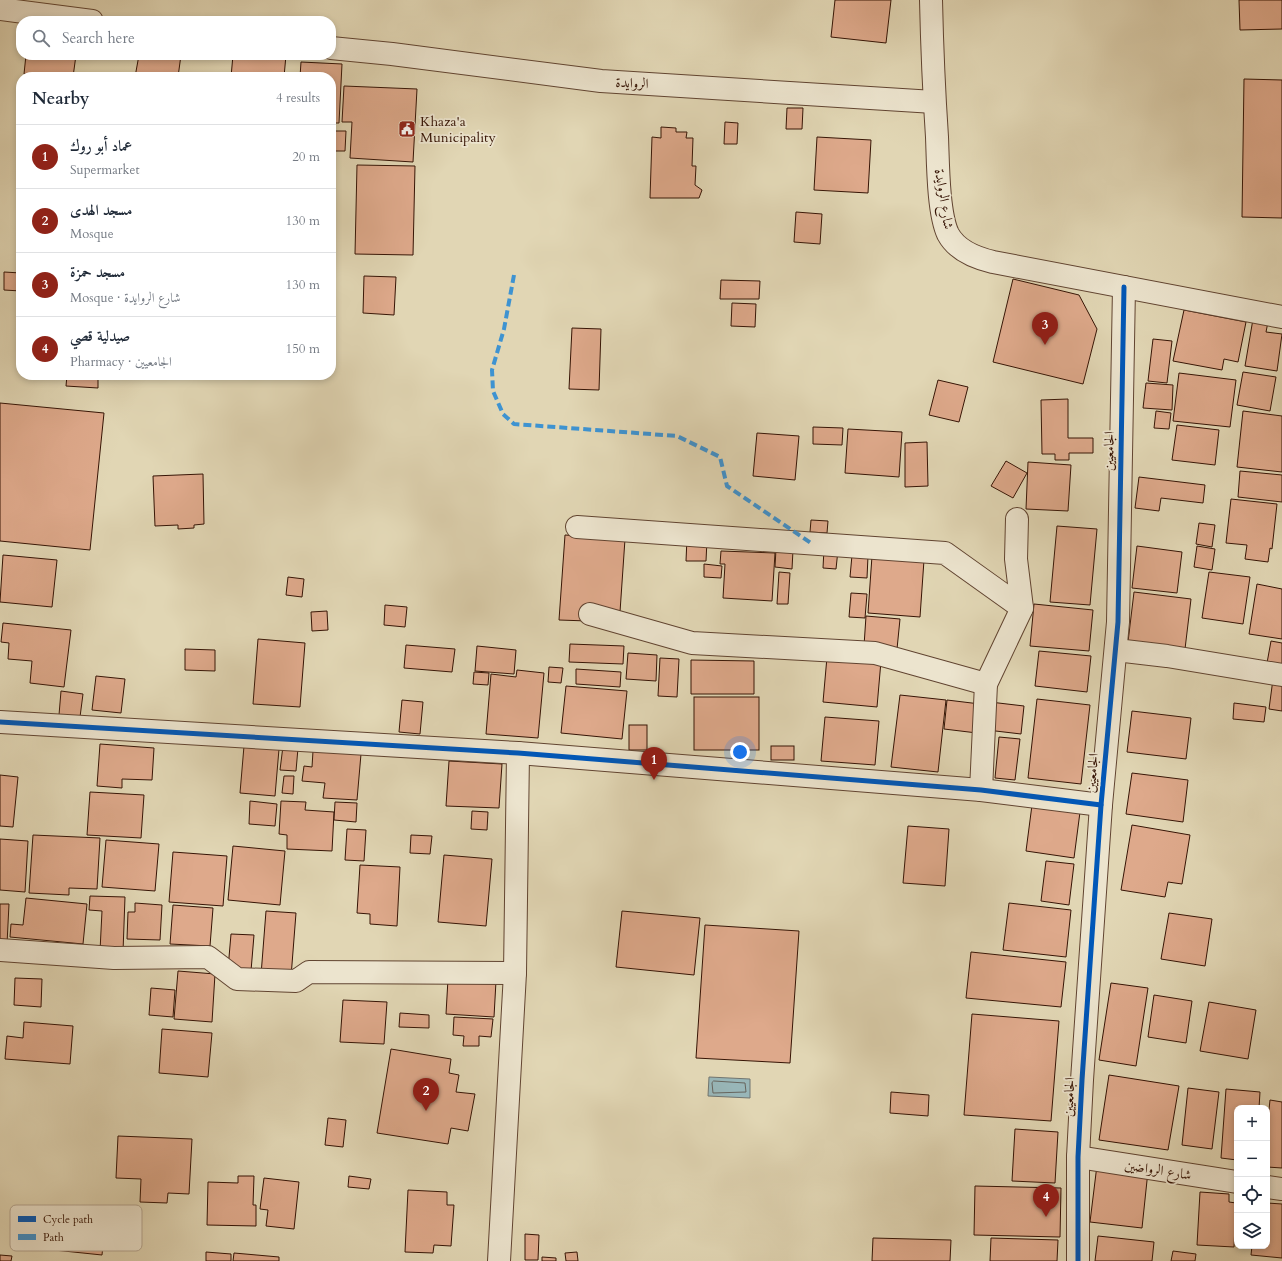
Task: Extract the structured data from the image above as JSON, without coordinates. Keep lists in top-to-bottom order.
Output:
{
  "streets": {
    "street": [
      "الروايدة",
      "شارع الروايدة",
      "الجامعيين",
      "شارع الرواضين"
    ]
  },
  "crossings": [
    ["الروايدة", "شارع الروايدة"],
    ["شارع الروايدة", "الجامعيين"],
    ["الجامعيين", "شارع الرواضين"]
  ],
  "places": {
    "public building": ["Khaza'a Municipality"]
  },
  "legend": ["Cycle path", "Path"],
  "page": {
    "search": "Search here",
    "heading": ["Nearby", "4 results"],
    "list": [
      {
        "mark": "1",
        "name": "عماد أبو روك",
        "note": "Supermarket",
        "value": "20 m"
      },
      {
        "mark": "2",
        "name": "مسجد الهدى",
        "note": "Mosque",
        "value": "130 m"
      },
      {
        "mark": "3",
        "name": "مسجد حمزة",
        "note": "Mosque · شارع الروايدة",
        "value": "130 m"
      },
      {
        "mark": "4",
        "name": "صيدلية قصي",
        "note": "Pharmacy · الجامعيين",
        "value": "150 m"
      }
    ],
    "pins": [
      "3",
      "1",
      "2",
      "4"
    ],
    "map_buttons": ["+", "−"]
  }
}
